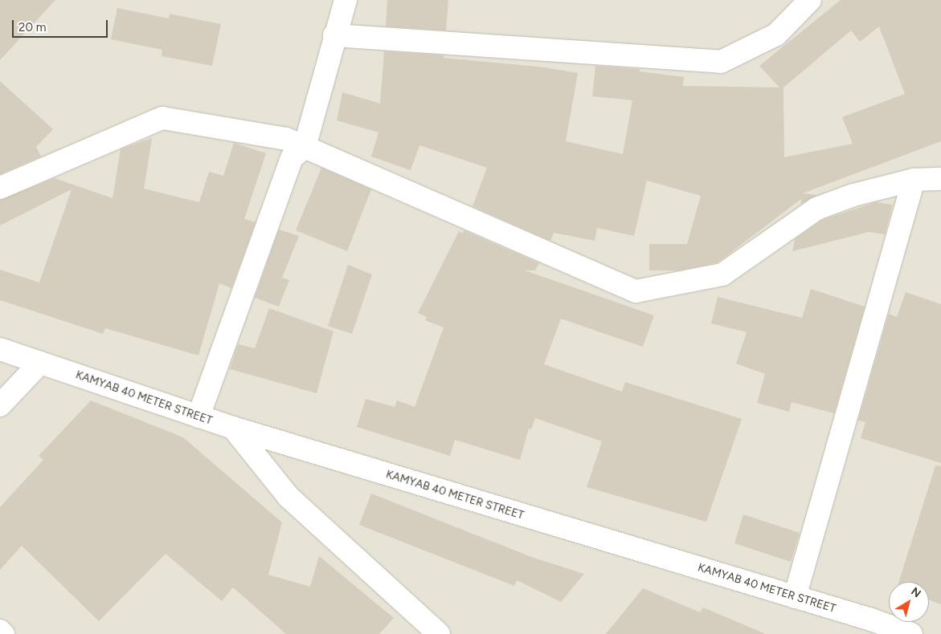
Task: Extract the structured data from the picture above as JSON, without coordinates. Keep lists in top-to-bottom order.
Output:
{
  "streets": {
    "street": ["KAMYAB 40 METER STREET"]
  },
  "scale_bar": "20 m",
  "north": "top right"
}
